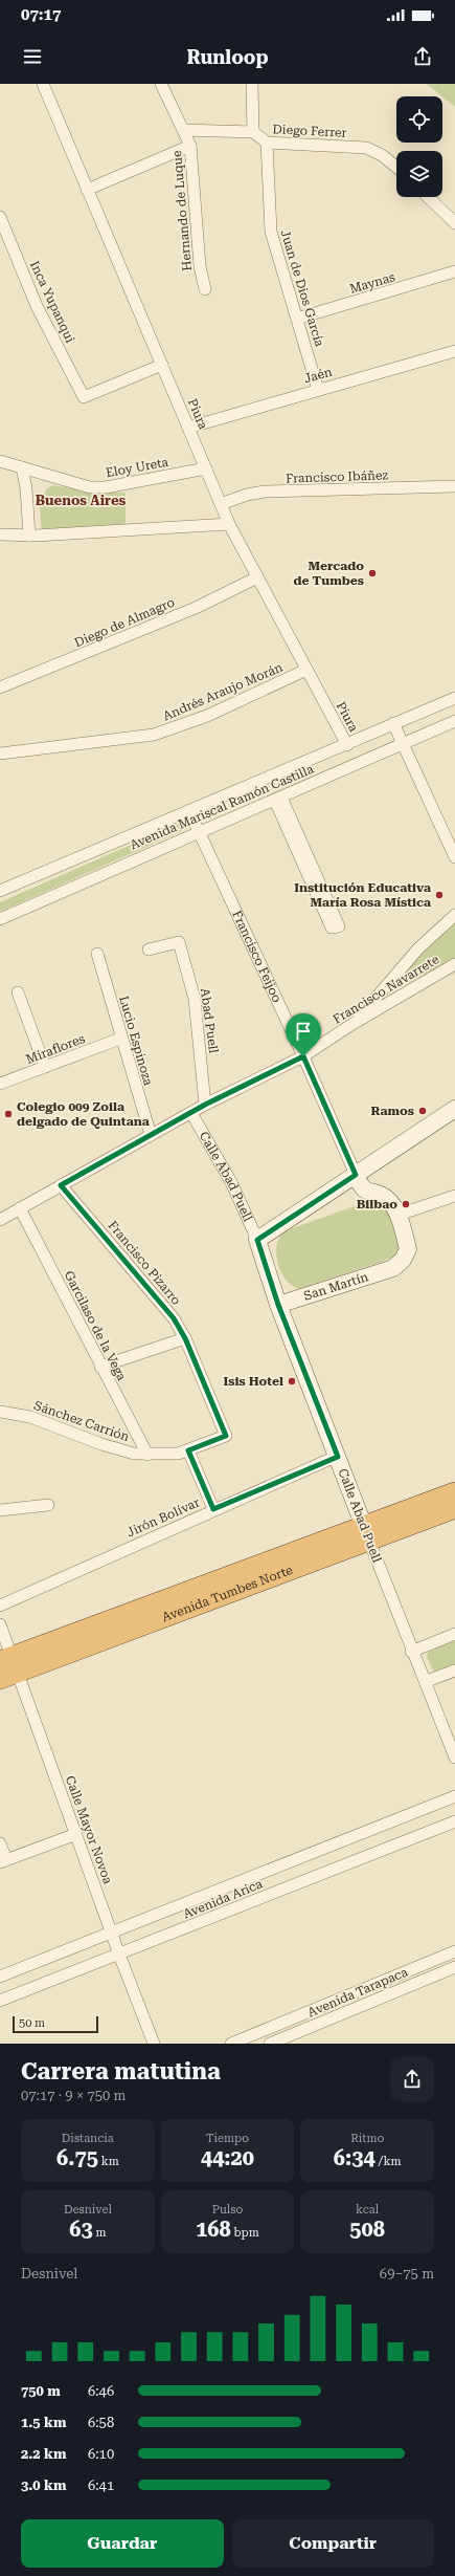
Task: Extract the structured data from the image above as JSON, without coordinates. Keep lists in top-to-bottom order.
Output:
{
  "streets": {
    "highway": ["Avenida Tumbes Norte"],
    "main road": ["Francisco Feijoo", "Calle Abad Puell", "San Martín"],
    "street": [
      "Diego Ferrer",
      "Hernando de Luque",
      "Maynas",
      "Juan de Dios García",
      "Inca Yupanqui",
      "Jaén",
      "Piura",
      "Eloy Ureta",
      "Francisco Ibáñez",
      "Diego de Almagro",
      "Andrés Araujo Morán",
      "Avenida Mariscal Ramón Castilla",
      "Francisco Navarrete",
      "Abad Puell",
      "Lucio Espinoza",
      "Miraflores",
      "Francisco Pizarro",
      "Garcilaso de la Vega",
      "Sánchez Carrión",
      "Jirón Bolívar",
      "Calle Mayor Novoa",
      "Avenida Arica",
      "Avenida Tarapaca"
    ]
  },
  "crossings": [
    ["Diego Ferrer", "Hernando de Luque"],
    ["Diego Ferrer", "Juan de Dios García"],
    ["Maynas", "Juan de Dios García"],
    ["Juan de Dios García", "Jaén"],
    ["Inca Yupanqui", "Piura"],
    ["Jaén", "Piura"],
    ["Piura", "Eloy Ureta"],
    ["Piura", "Francisco Ibáñez"],
    ["Piura", "Diego de Almagro"],
    ["Piura", "Andrés Araujo Morán"],
    ["Piura", "Avenida Mariscal Ramón Castilla"],
    ["Avenida Mariscal Ramón Castilla", "Francisco Feijoo"],
    ["Francisco Feijoo", "Francisco Navarrete"],
    ["Francisco Feijoo", "San Martín"],
    ["Francisco Navarrete", "Abad Puell"],
    ["Francisco Navarrete", "Lucio Espinoza"],
    ["Francisco Navarrete", "Calle Abad Puell"],
    ["Francisco Navarrete", "Francisco Pizarro"],
    ["Francisco Navarrete", "Garcilaso de la Vega"],
    ["Lucio Espinoza", "Miraflores"],
    ["Calle Abad Puell", "San Martín"],
    ["Calle Abad Puell", "Jirón Bolívar"],
    ["Calle Abad Puell", "Avenida Tumbes Norte"],
    ["Francisco Pizarro", "Sánchez Carrión"],
    ["Garcilaso de la Vega", "Sánchez Carrión"],
    ["Avenida Tumbes Norte", "Calle Mayor Novoa"],
    ["Calle Mayor Novoa", "Avenida Arica"]
  ],
  "districts": ["Buenos Aires"],
  "places": [
    "Mercado de Tumbes",
    "Institución Educativa María Rosa Mística",
    "Ramos",
    "Colegio 009 Zoila delgado de Quintana",
    "Bilbao",
    "Isis Hotel"
  ],
  "scale_bar": "50 m",
  "page": {
    "status": "07:17",
    "header": "Runloop",
    "scale": "50 m",
    "heading": ["Carrera matutina", "07:17 · 9 × 750 m"],
    "stats": [
      ["Distancia", "6.75 km"],
      ["Tiempo", "44:20"],
      ["Ritmo", "6:34 /km"],
      ["Desnivel", "63 m"],
      ["Pulso", "168 bpm"],
      ["kcal", "508"]
    ],
    "chart": ["Desnivel", "69–75 m"],
    "list": [
      {
        "name": "750 m",
        "note": "6:46"
      },
      {
        "name": "1.5 km",
        "note": "6:58"
      },
      {
        "name": "2.2 km",
        "note": "6:10"
      },
      {
        "name": "3.0 km",
        "note": "6:41"
      }
    ],
    "buttons": ["Guardar", "Compartir"]
  }
}
